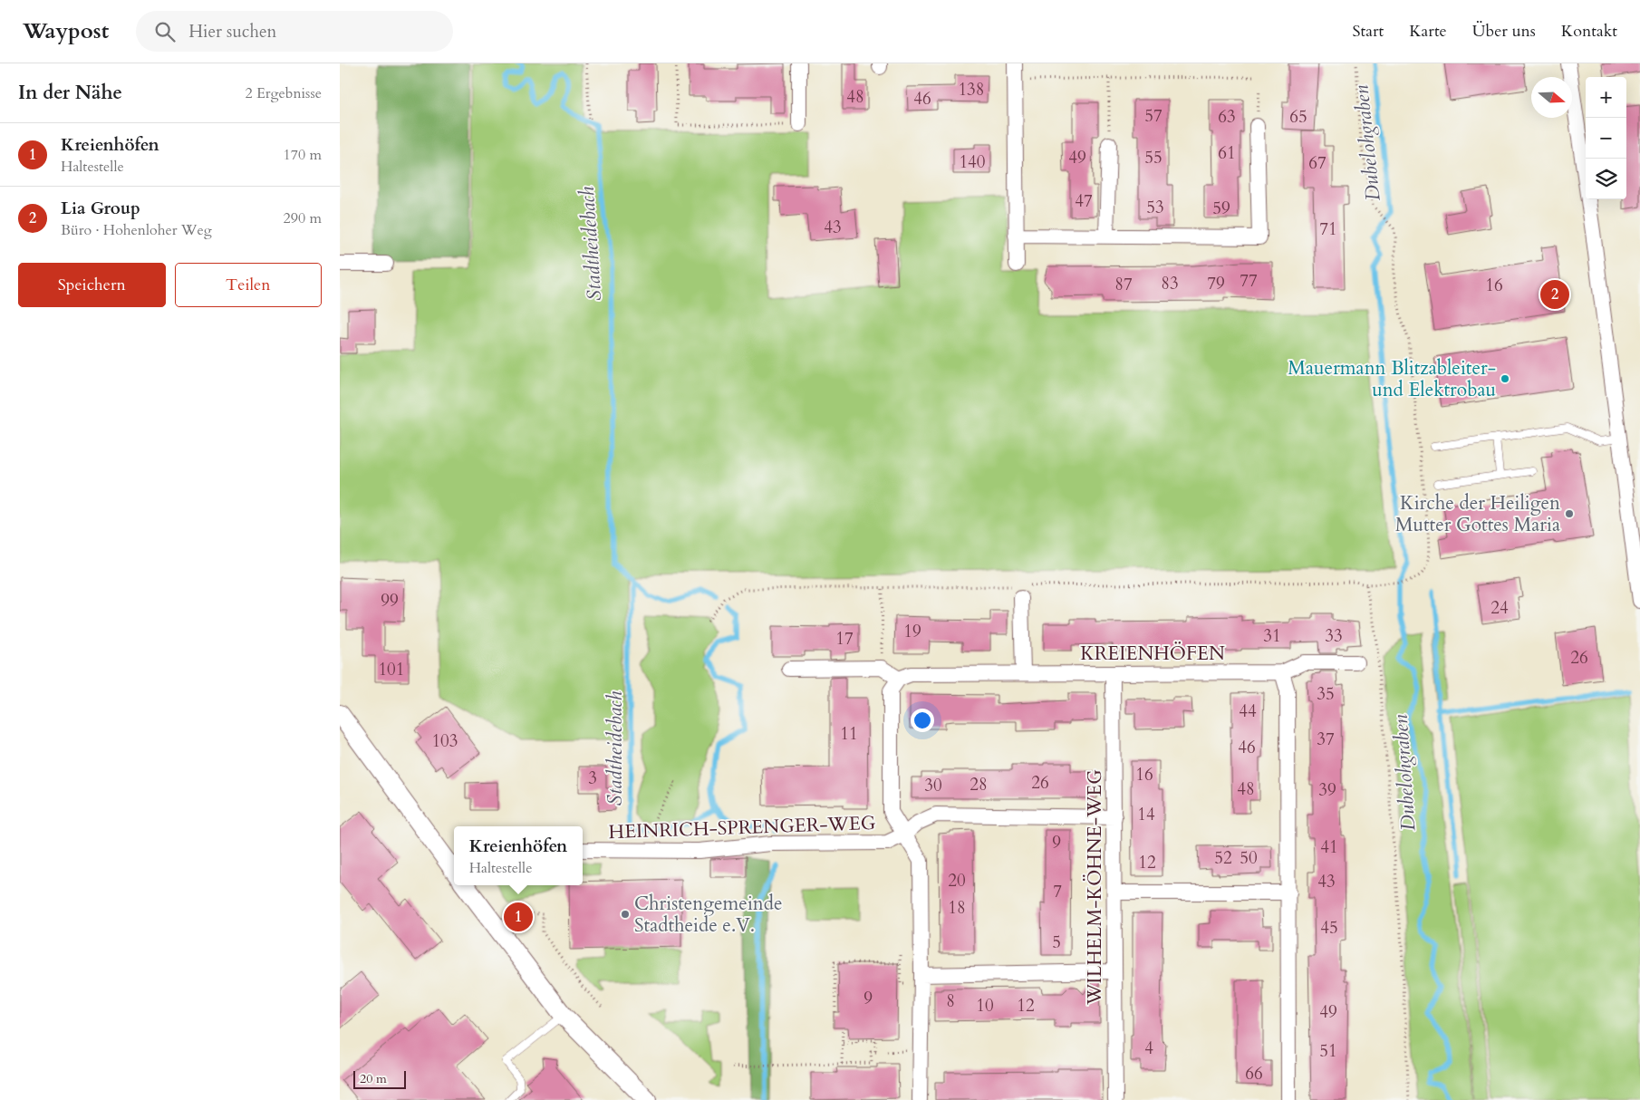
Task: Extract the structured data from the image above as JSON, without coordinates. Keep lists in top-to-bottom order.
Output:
{
  "streets": {
    "street": ["KREIENHÖFEN", "HEINRICH-SPRENGER-WEG", "WILHELM-KÖHNE-WEG"]
  },
  "crossings": [
    ["KREIENHÖFEN", "WILHELM-KÖHNE-WEG"]
  ],
  "water": ["Dubelohgraben", "Stadtheidebach"],
  "places": ["Mauermann Blitzableiter- und Elektrobau", "Kirche der Heiligen Mutter Gottes Maria", "Christengemeinde Stadtheide e.V."],
  "house_numbers": [
    "138",
    "48",
    "46",
    "57",
    "63",
    "65",
    "61",
    "49",
    "55",
    "140",
    "67",
    "47",
    "53",
    "59",
    "43",
    "71",
    "77",
    "83",
    "79",
    "87",
    "16",
    "99",
    "24",
    "19",
    "31",
    "33",
    "17",
    "26",
    "101",
    "35",
    "44",
    "11",
    "37",
    "103",
    "46",
    "16",
    "3",
    "26",
    "28",
    "30",
    "48",
    "39",
    "14",
    "9",
    "41",
    "52",
    "50",
    "12",
    "20",
    "43",
    "7",
    "18",
    "45",
    "5",
    "9",
    "8",
    "10",
    "12",
    "49",
    "4",
    "51",
    "66"
  ],
  "scale_bar": "20 m",
  "north": "right",
  "page": {
    "header": "Waypost",
    "search": "Hier suchen",
    "nav": [
      "Start",
      "Karte",
      "Über uns",
      "Kontakt"
    ],
    "heading": ["In der Nähe", "2 Ergebnisse"],
    "map_buttons": ["+", "−"],
    "list": [
      {
        "mark": "1",
        "name": "Kreienhöfen",
        "note": "Haltestelle",
        "value": "170 m"
      },
      {
        "mark": "2",
        "name": "Lia Group",
        "note": "Büro · Hohenloher Weg",
        "value": "290 m"
      }
    ],
    "buttons": ["Speichern", "Teilen"],
    "pins": ["2", "1"],
    "popup": ["Kreienhöfen", "Haltestelle"],
    "scale": "20 m"
  }
}
